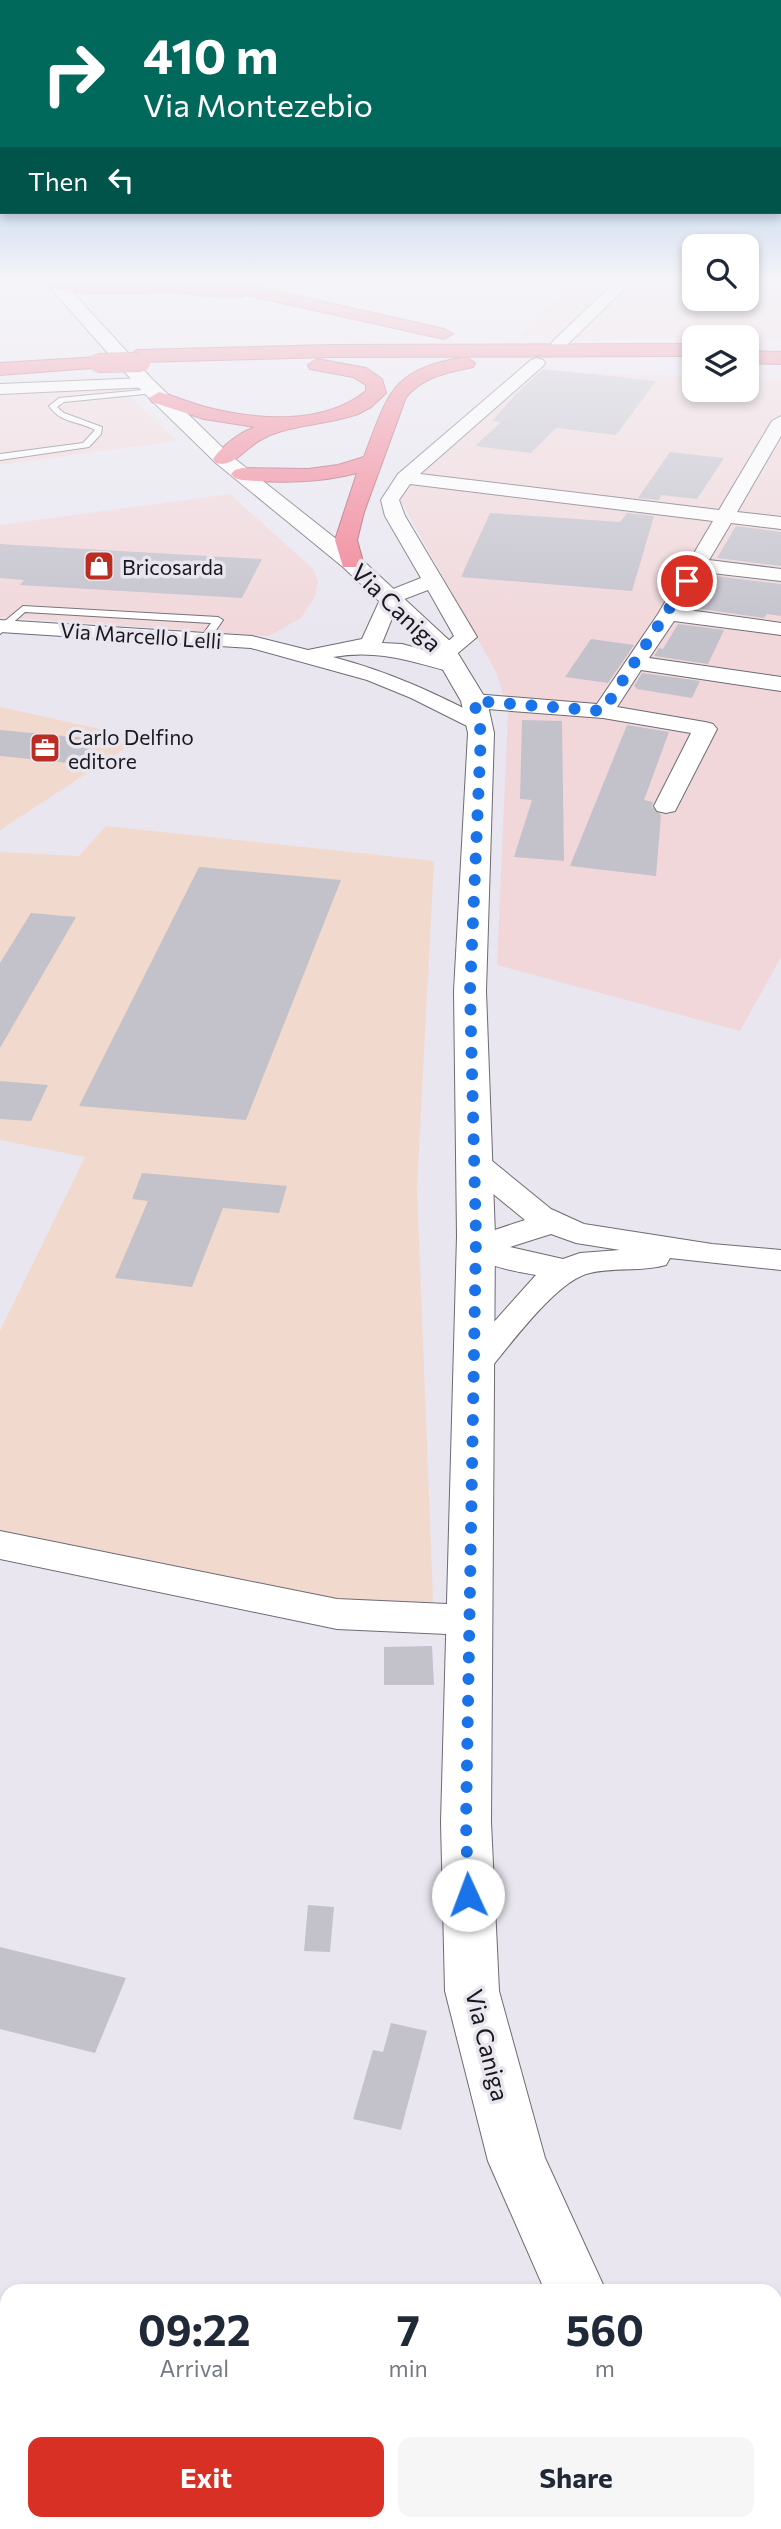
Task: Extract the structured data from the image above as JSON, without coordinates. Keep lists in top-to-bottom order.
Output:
{
  "streets": {
    "street": ["Via Caniga", "Via Marcello Lelli"]
  },
  "crossings": [
    ["Via Caniga", "Via Marcello Lelli"]
  ],
  "places": {
    "shop": ["Bricosarda"],
    "office": ["Carlo Delfino editore"]
  },
  "page": {
    "turn": ["410 m", "Via Montezebio"],
    "then": "Then",
    "eta": [
      "09:22",
      "Arrival",
      "7",
      "min",
      "560",
      "m"
    ],
    "buttons": ["Exit", "Share"]
  }
}
